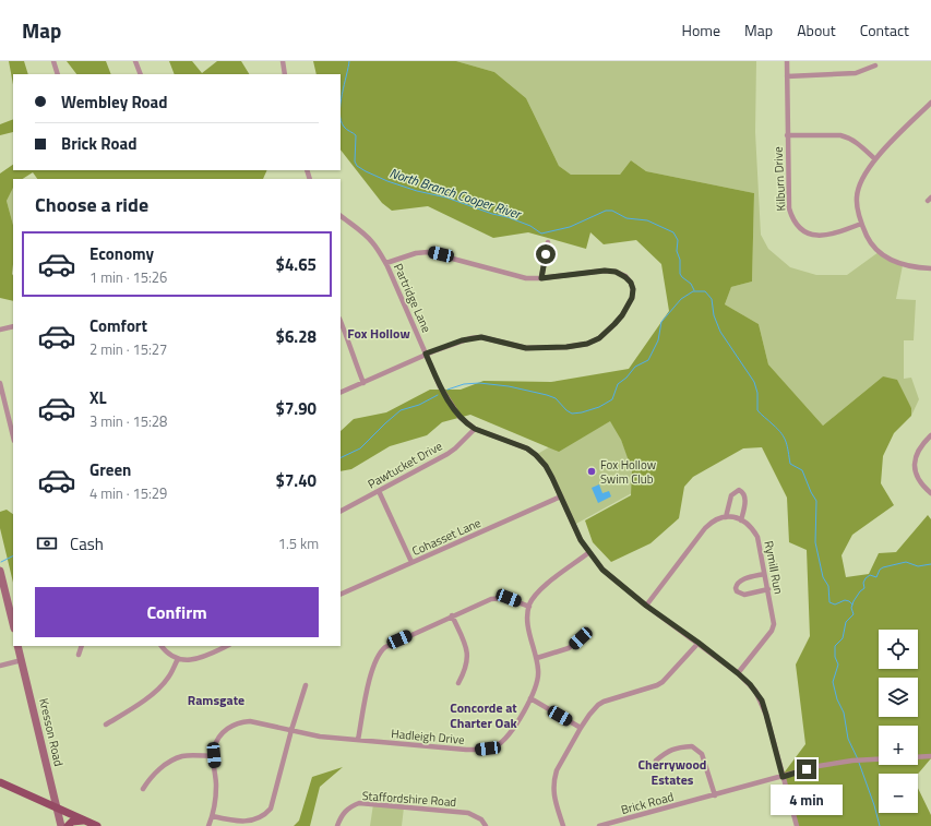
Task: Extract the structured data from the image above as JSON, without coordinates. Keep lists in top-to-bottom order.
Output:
{
  "streets": {
    "street": [
      "Kilburn Drive",
      "Partridge Lane",
      "Pawtucket Drive",
      "Cohasset Lane",
      "Rymill Run",
      "Kresson Road",
      "Hadleigh Drive",
      "Staffordshire Road",
      "Brick Road"
    ]
  },
  "crossings": [
    ["Partridge Lane", "Pawtucket Drive"],
    ["Partridge Lane", "Cohasset Lane"],
    ["Partridge Lane", "Rymill Run"],
    ["Partridge Lane", "Brick Road"]
  ],
  "districts": [
    "Fox Hollow",
    "Ramsgate",
    "Concorde at Charter Oak",
    "Cherrywood Estates"
  ],
  "water": ["North Branch Cooper River"],
  "places": ["Fox Hollow Swim Club"],
  "page": {
    "header": "Map",
    "nav": [
      "Home",
      "Map",
      "About",
      "Contact"
    ],
    "banner": ["Wembley Road", "Brick Road"],
    "heading": "Choose a ride",
    "list": [
      {
        "name": "Economy",
        "note": "1 min · 15:26",
        "value": "$4.65"
      },
      {
        "name": "Comfort",
        "note": "2 min · 15:27",
        "value": "$6.28"
      },
      {
        "name": "XL",
        "note": "3 min · 15:28",
        "value": "$7.90"
      },
      {
        "name": "Green",
        "note": "4 min · 15:29",
        "value": "$7.40"
      }
    ],
    "pay": ["Cash", "1.5 km"],
    "buttons": "Confirm",
    "map_buttons": ["+", "−"],
    "bubble": "4 min"
  }
}
